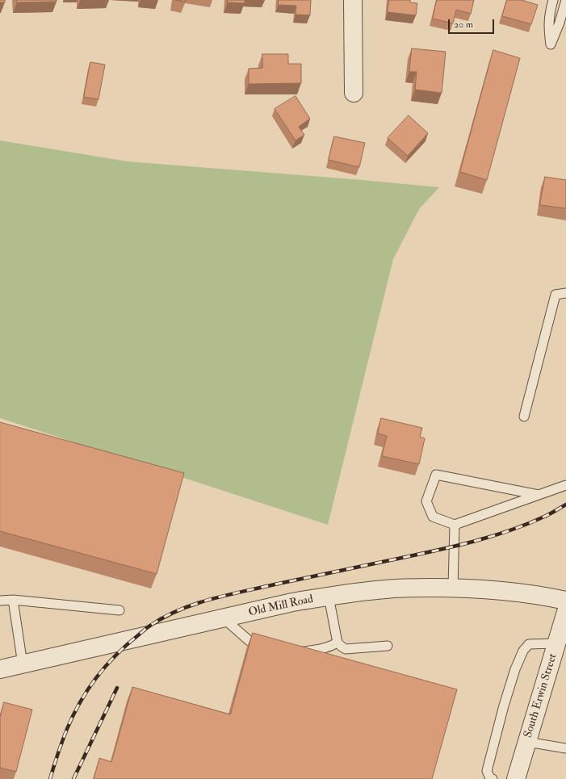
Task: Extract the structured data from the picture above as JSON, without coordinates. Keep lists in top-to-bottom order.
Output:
{
  "streets": {
    "street": ["Old Mill Road", "South Erwin Street"]
  },
  "scale_bar": "20 m"
}
